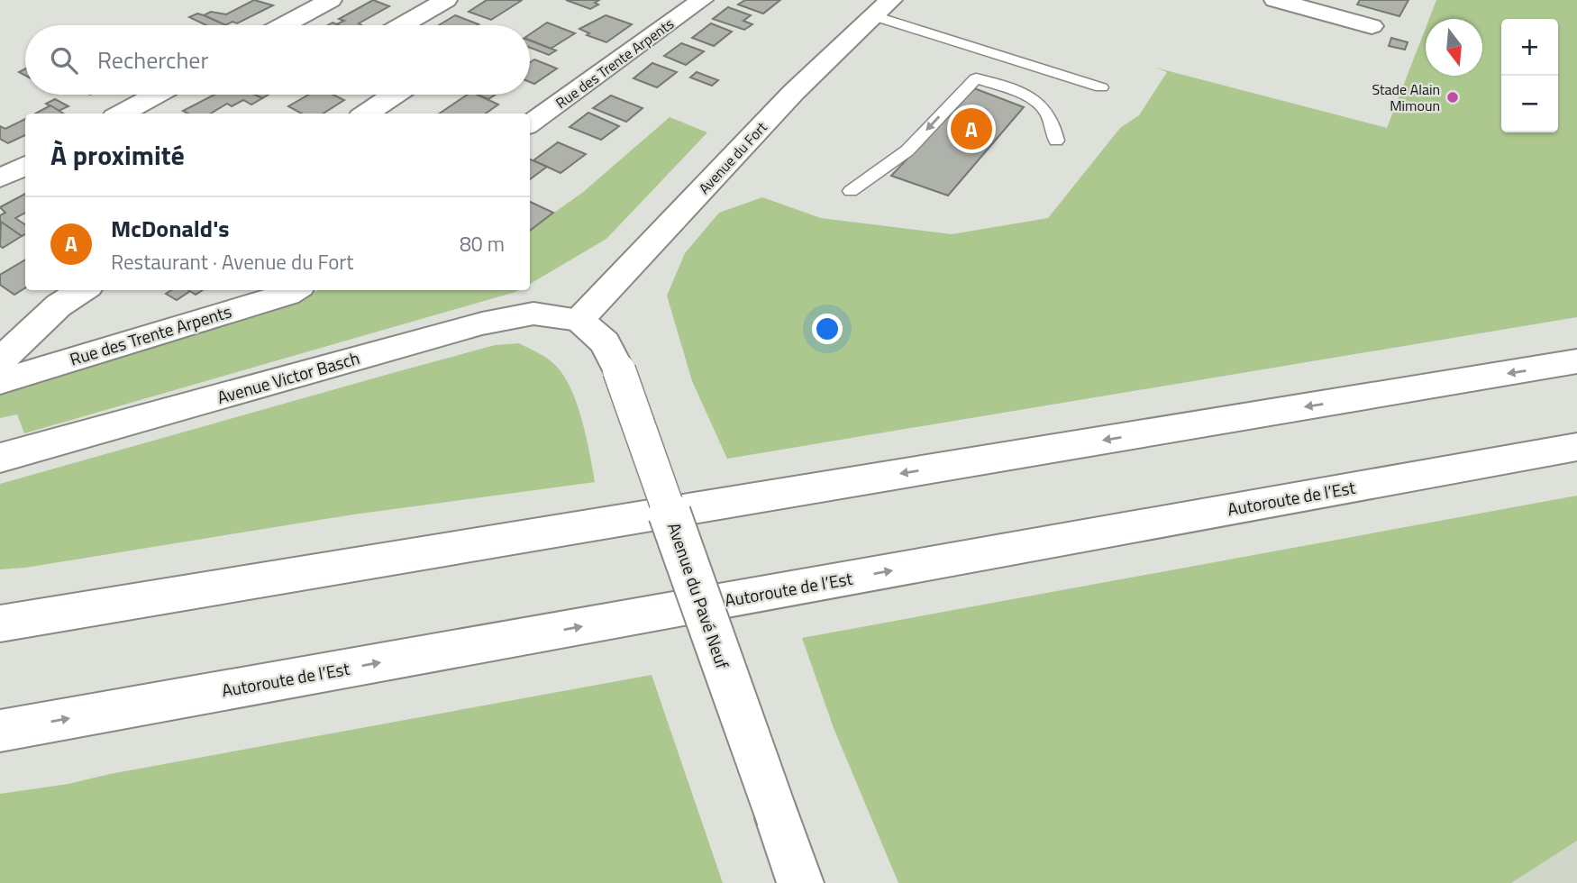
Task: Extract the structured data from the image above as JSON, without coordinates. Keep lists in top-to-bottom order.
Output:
{
  "streets": {
    "main road": [
      "Rue des Trente Arpents",
      "Avenue du Fort",
      "Avenue Victor Basch",
      "Autoroute de l’Est",
      "Avenue du Pavé Neuf"
    ]
  },
  "crossings": [
    ["Avenue du Fort", "Avenue Victor Basch"],
    ["Avenue du Fort", "Avenue du Pavé Neuf"],
    ["Avenue Victor Basch", "Avenue du Pavé Neuf"]
  ],
  "places": ["Stade Alain Mimoun"],
  "north": "bottom",
  "page": {
    "map_buttons": ["+", "−"],
    "search": "Rechercher",
    "pins": "A",
    "heading": "À proximité",
    "list": [
      {
        "mark": "A",
        "name": "McDonald's",
        "note": "Restaurant · Avenue du Fort",
        "value": "80 m"
      }
    ]
  }
}
